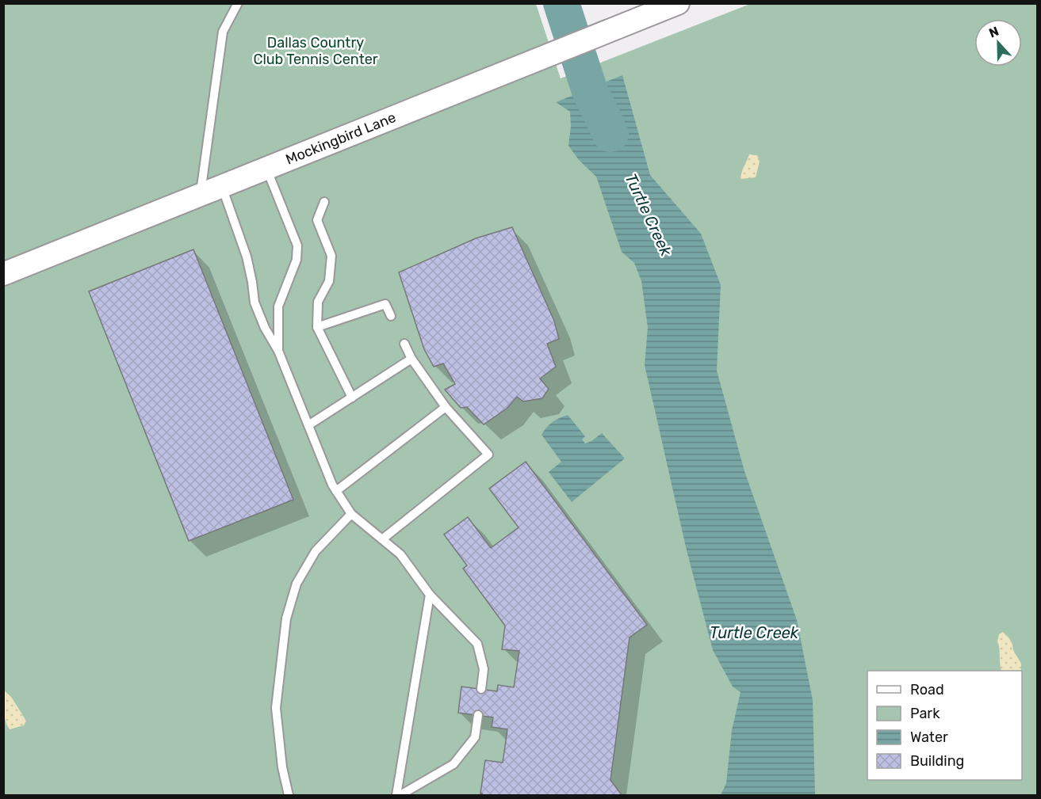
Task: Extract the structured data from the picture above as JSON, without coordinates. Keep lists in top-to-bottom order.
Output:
{
  "streets": {
    "main road": ["Mockingbird Lane"]
  },
  "water": ["Turtle Creek"],
  "parks": ["Dallas Country Club Tennis Center"],
  "legend": [
    "Road",
    "Park",
    "Water",
    "Building"
  ],
  "north": "top"
}
